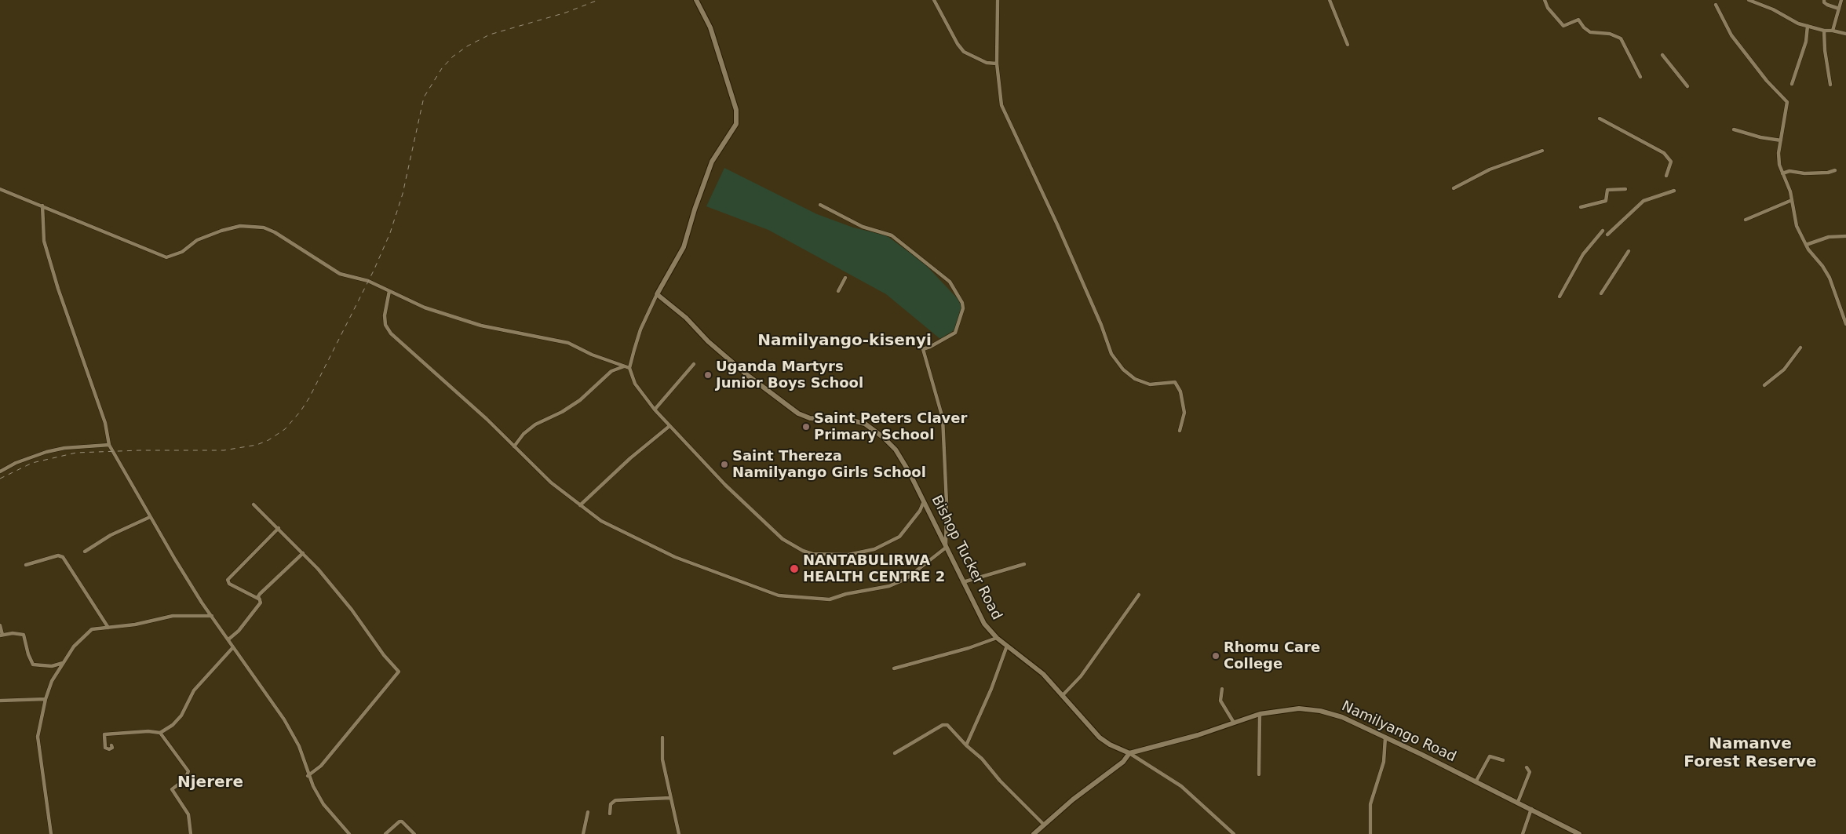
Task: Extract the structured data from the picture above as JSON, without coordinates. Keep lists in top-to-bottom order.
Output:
{
  "streets": {
    "main road": ["Bishop Tucker Road", "Namilyango Road"]
  },
  "crossings": [
    ["Bishop Tucker Road", "Namilyango Road"]
  ],
  "districts": ["Namilyango-kisenyi", "Namanve Forest Reserve", "Njerere"],
  "places": [
    "Uganda Martyrs Junior Boys School",
    "Saint Peters Claver Primary School",
    "Saint Thereza Namilyango Girls School",
    "NANTABULIRWA HEALTH CENTRE 2",
    "Rhomu Care College"
  ]
}
